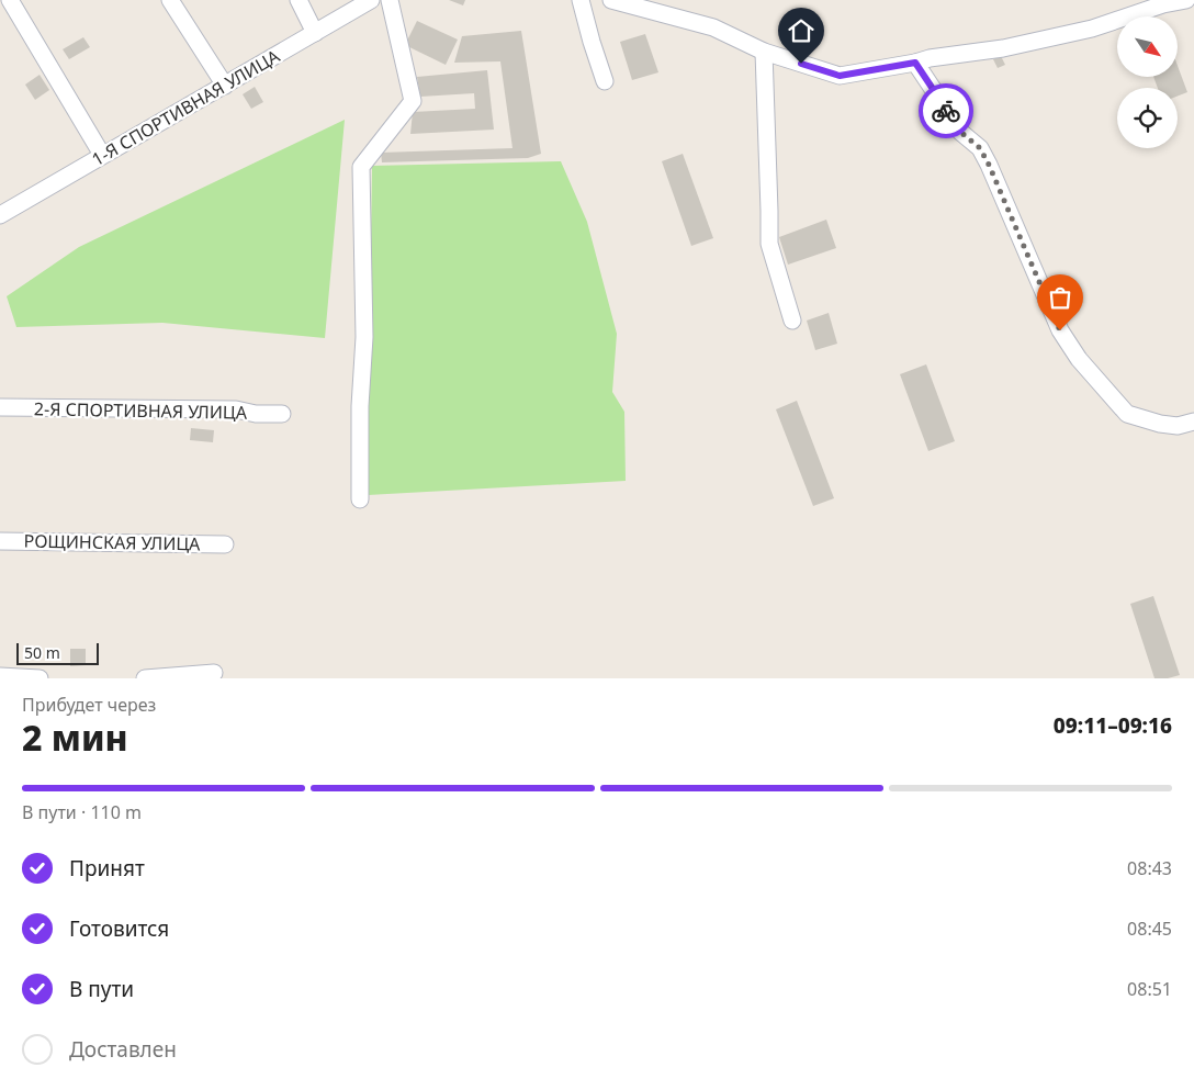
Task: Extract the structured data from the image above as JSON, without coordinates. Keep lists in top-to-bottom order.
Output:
{
  "streets": {
    "street": ["1-Я СПОРТИВНАЯ УЛИЦА", "2-Я СПОРТИВНАЯ УЛИЦА", "РОЩИНСКАЯ УЛИЦА"]
  },
  "scale_bar": "50 m",
  "north": "bottom right",
  "page": {
    "scale": "50 m",
    "heading": ["2 мин", "Прибудет через", "09:11–09:16"],
    "bar": "В пути · 110 m",
    "list": [
      ["Принят", "08:43"],
      ["Готовится", "08:45"],
      ["В пути", "08:51"],
      "Доставлен"
    ]
  }
}
